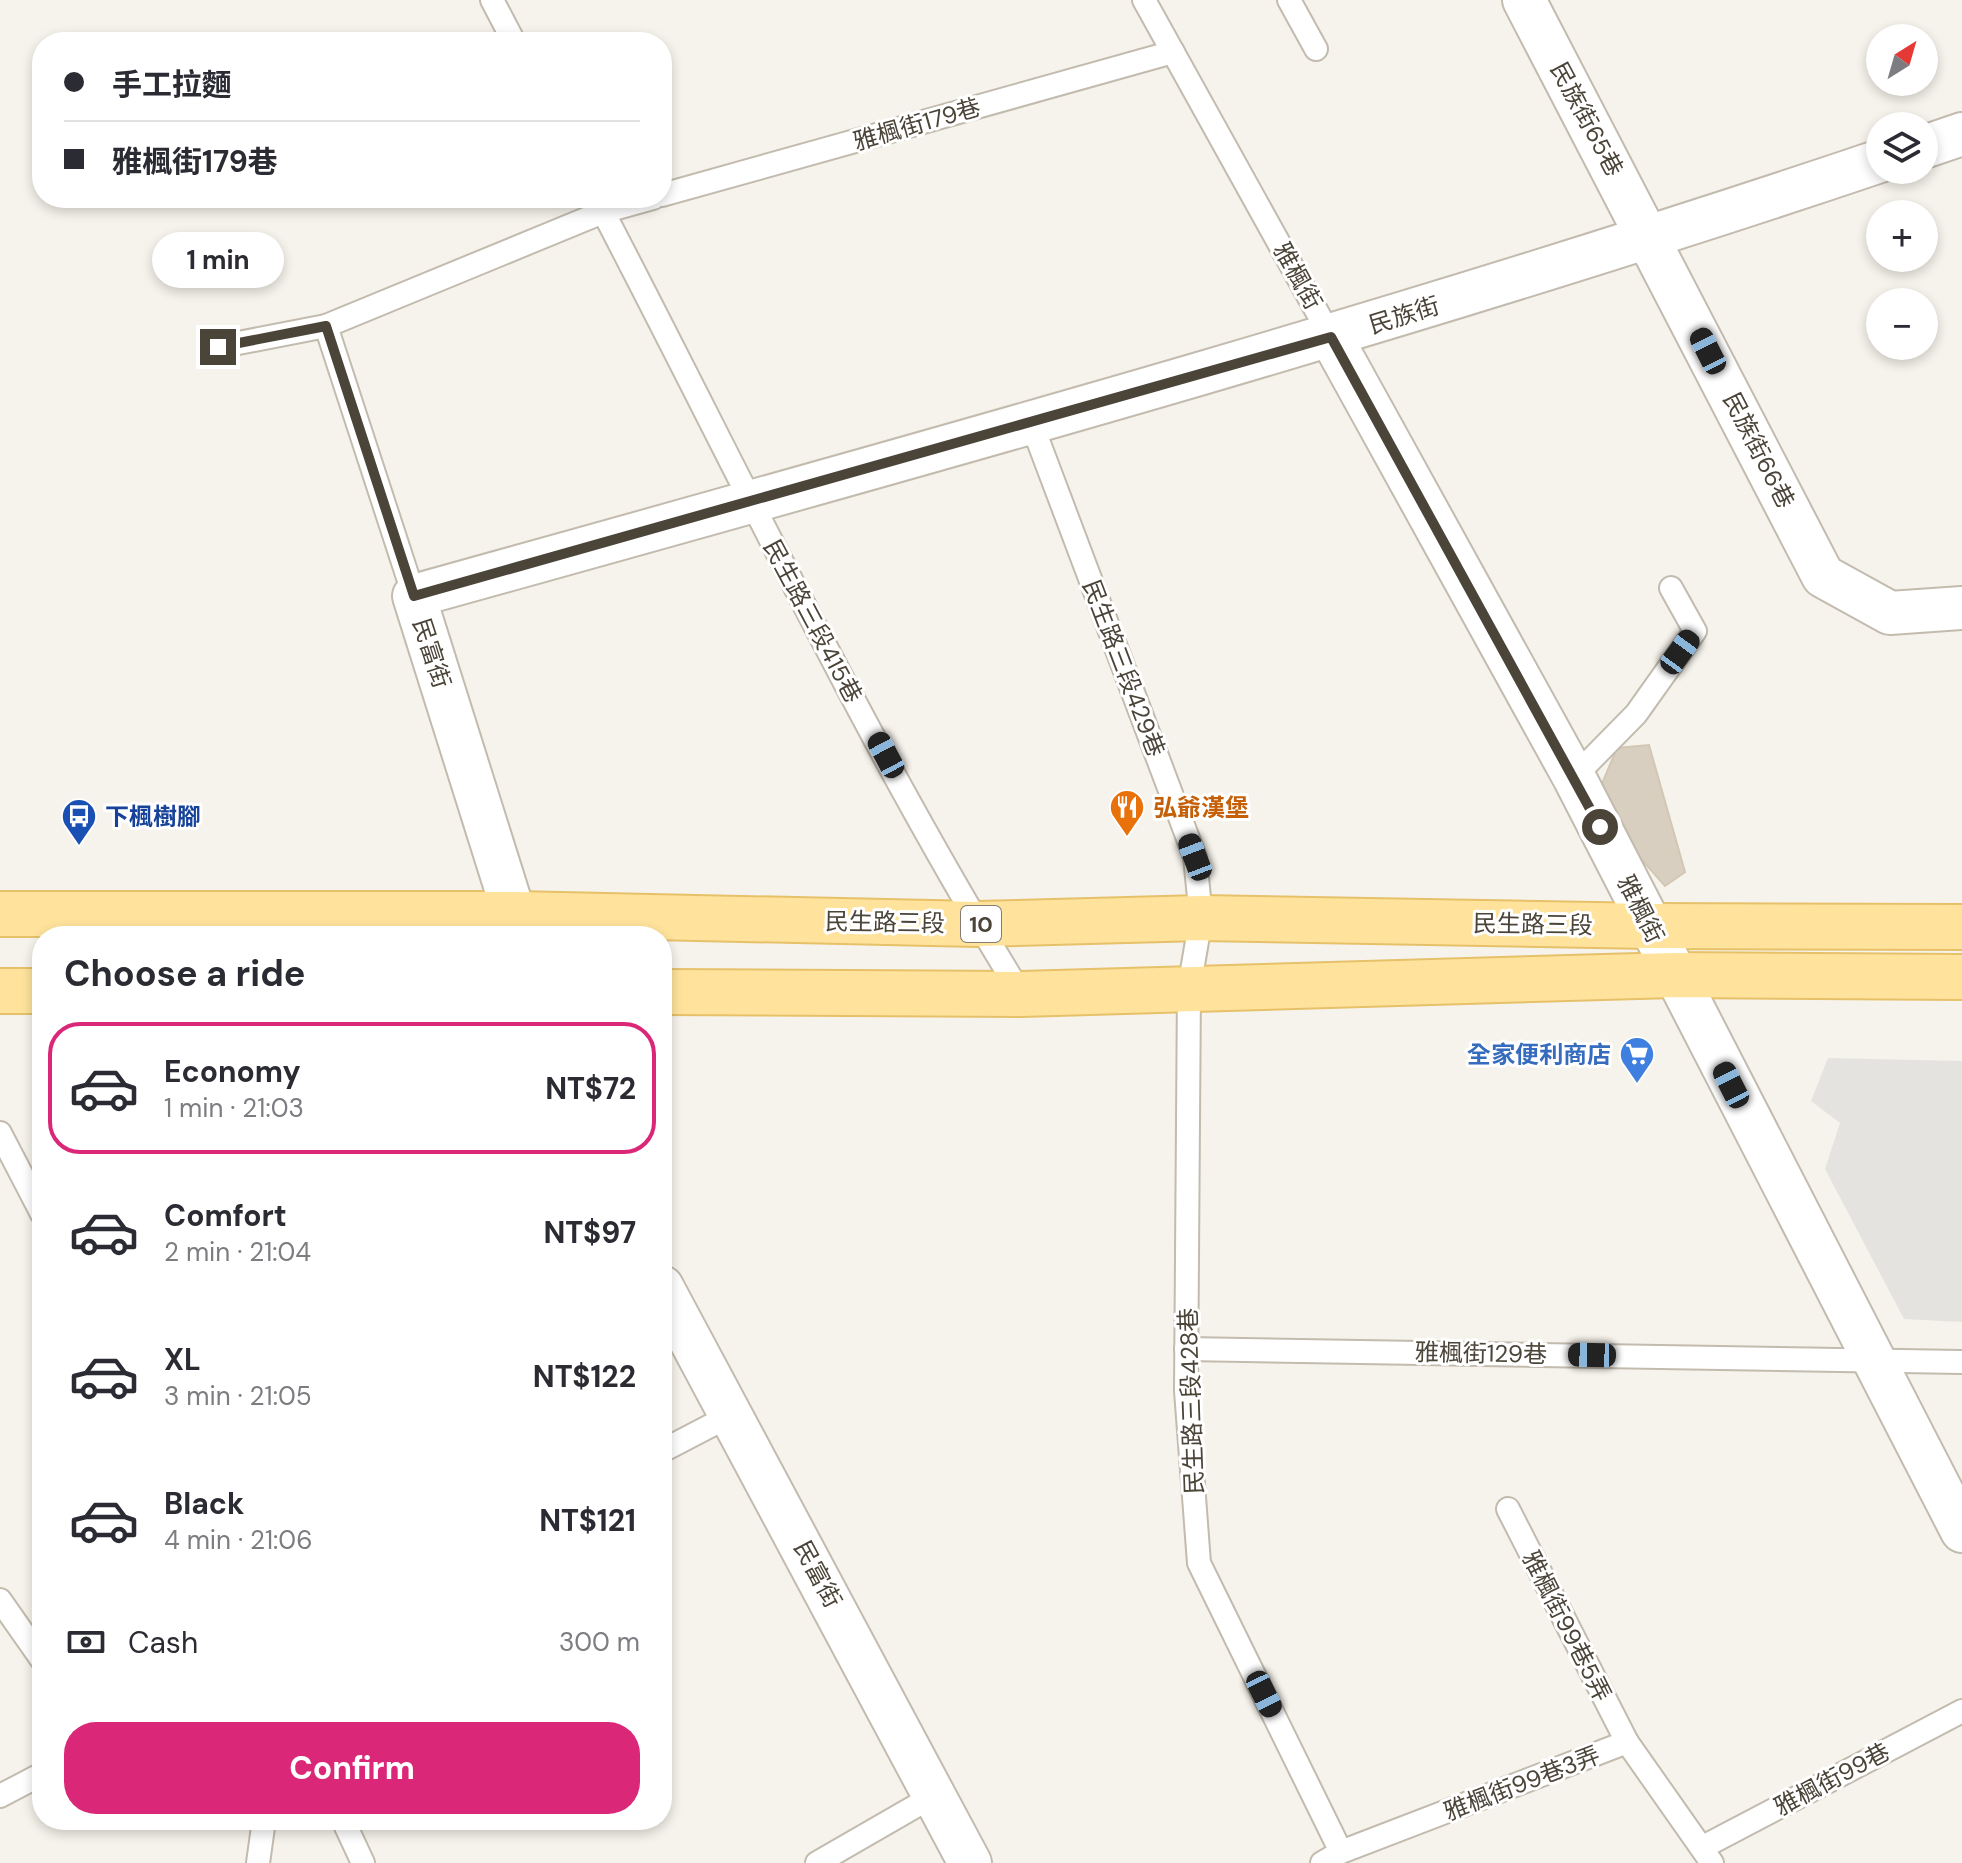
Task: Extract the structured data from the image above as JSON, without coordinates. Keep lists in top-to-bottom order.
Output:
{
  "streets": {
    "main road": ["民生路三段", "10"],
    "street": [
      "民族街65巷",
      "雅楓街",
      "民族街",
      "民族街66巷",
      "民富街"
    ],
    "lane": [
      "雅楓街179巷",
      "民生路三段415巷",
      "民生路三段429巷",
      "雅楓街129巷",
      "民生路三段428巷",
      "雅楓街99巷5弄",
      "雅楓街99巷",
      "雅楓街99巷3弄"
    ]
  },
  "crossings": [
    ["民族街65巷", "民族街"],
    ["民族街65巷", "民族街66巷"],
    ["雅楓街179巷", "雅楓街"],
    ["雅楓街", "民族街"],
    ["雅楓街", "民生路三段"],
    ["雅楓街", "雅楓街129巷"],
    ["民族街", "民族街66巷"],
    ["民族街", "民生路三段415巷"],
    ["民族街", "民富街"],
    ["民族街", "民生路三段429巷"],
    ["民生路三段415巷", "民生路三段"],
    ["民富街", "民生路三段"],
    ["民生路三段429巷", "民生路三段"],
    ["民生路三段429巷", "民生路三段428巷"],
    ["民生路三段", "民生路三段428巷"],
    ["雅楓街129巷", "民生路三段428巷"],
    ["民生路三段428巷", "雅楓街99巷3弄"],
    ["雅楓街99巷5弄", "雅楓街99巷3弄"],
    ["雅楓街99巷", "雅楓街99巷3弄"]
  ],
  "places": {
    "restaurant": ["弘爺漢堡"],
    "bus stop": ["下楓樹腳"],
    "supermarket": ["全家便利商店"]
  },
  "north": "top right",
  "page": {
    "map_buttons": ["+", "−"],
    "banner": ["手工拉麵", "雅楓街179巷"],
    "bubble": "1 min",
    "heading": "Choose a ride",
    "list": [
      {
        "name": "Economy",
        "note": "1 min · 21:03",
        "value": "NT$72"
      },
      {
        "name": "Comfort",
        "note": "2 min · 21:04",
        "value": "NT$97"
      },
      {
        "name": "XL",
        "note": "3 min · 21:05",
        "value": "NT$122"
      },
      {
        "name": "Black",
        "note": "4 min · 21:06",
        "value": "NT$121"
      }
    ],
    "pay": ["Cash", "300 m"],
    "buttons": "Confirm"
  }
}
